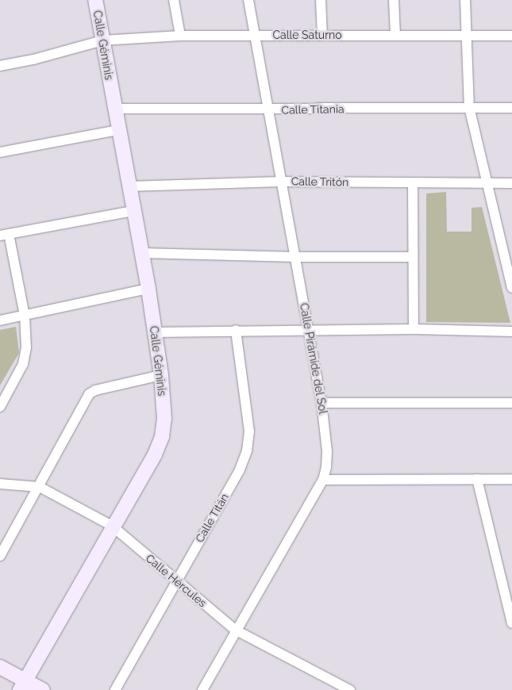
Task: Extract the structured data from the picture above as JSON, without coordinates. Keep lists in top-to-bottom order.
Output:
{
  "streets": {
    "street": [
      "Calle Saturno",
      "Calle Géminis",
      "Calle Titania",
      "Calle Tritón",
      "Calle Pirámide del Sol",
      "Calle Titán",
      "Calle Hércules"
    ]
  },
  "crossings": [
    ["Calle Saturno", "Calle Géminis"],
    ["Calle Saturno", "Calle Pirámide del Sol"],
    ["Calle Géminis", "Calle Titania"],
    ["Calle Géminis", "Calle Tritón"],
    ["Calle Géminis", "Calle Hércules"],
    ["Calle Titania", "Calle Pirámide del Sol"],
    ["Calle Tritón", "Calle Pirámide del Sol"],
    ["Calle Pirámide del Sol", "Calle Hércules"],
    ["Calle Titán", "Calle Hércules"]
  ]
}
